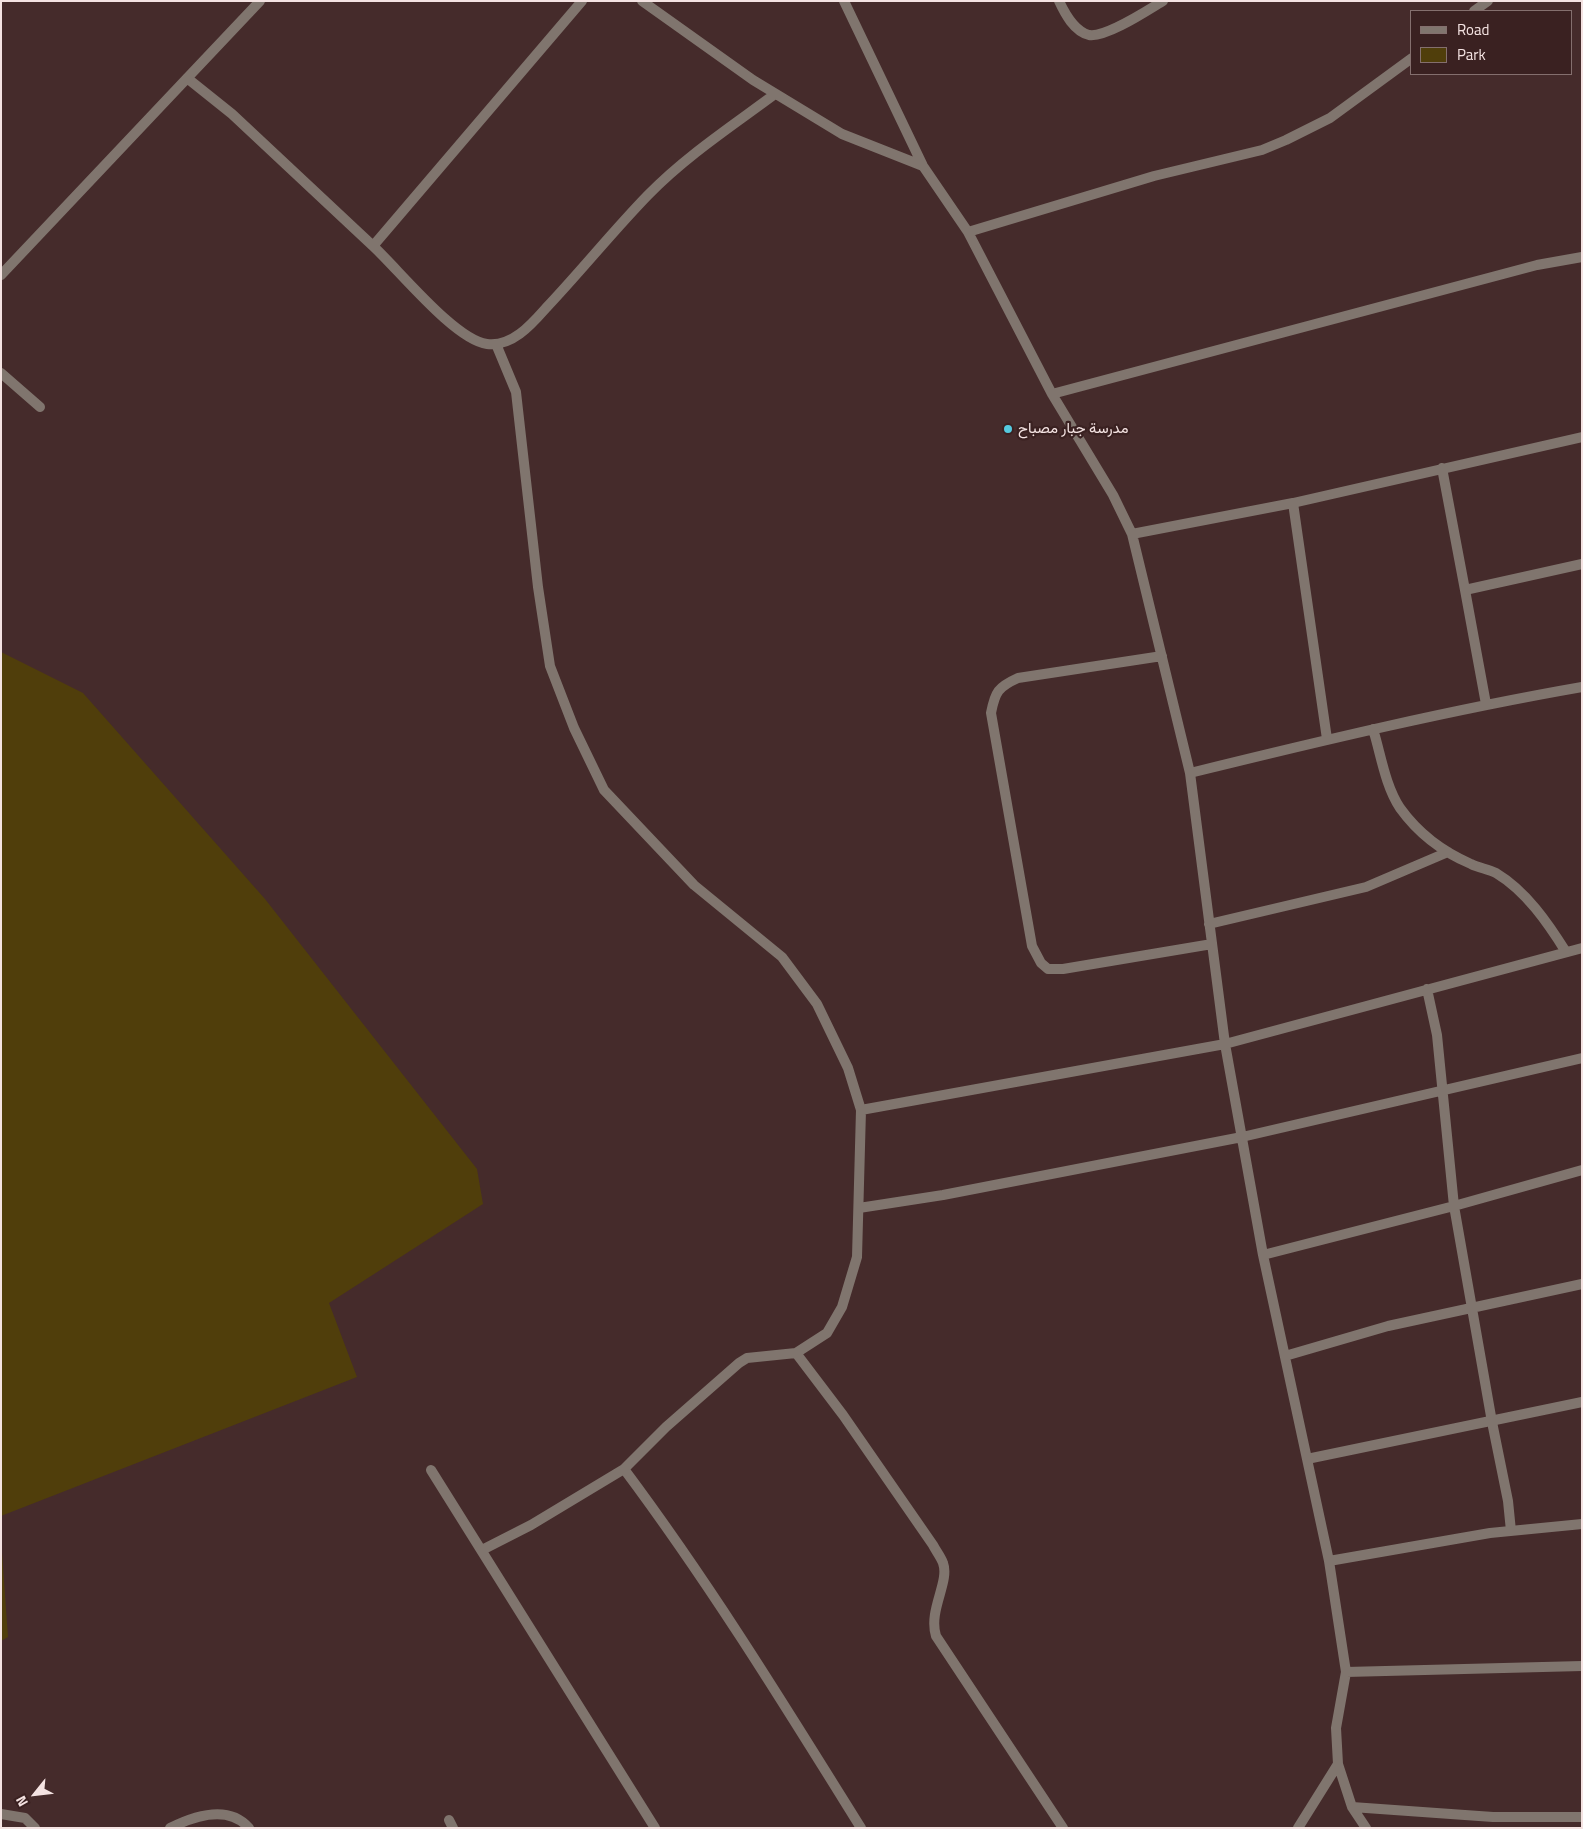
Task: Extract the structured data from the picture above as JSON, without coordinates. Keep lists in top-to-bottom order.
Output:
{
  "places": ["مدرسة جبار مصباح"],
  "legend": ["Road", "Park"],
  "north": "bottom left"
}
